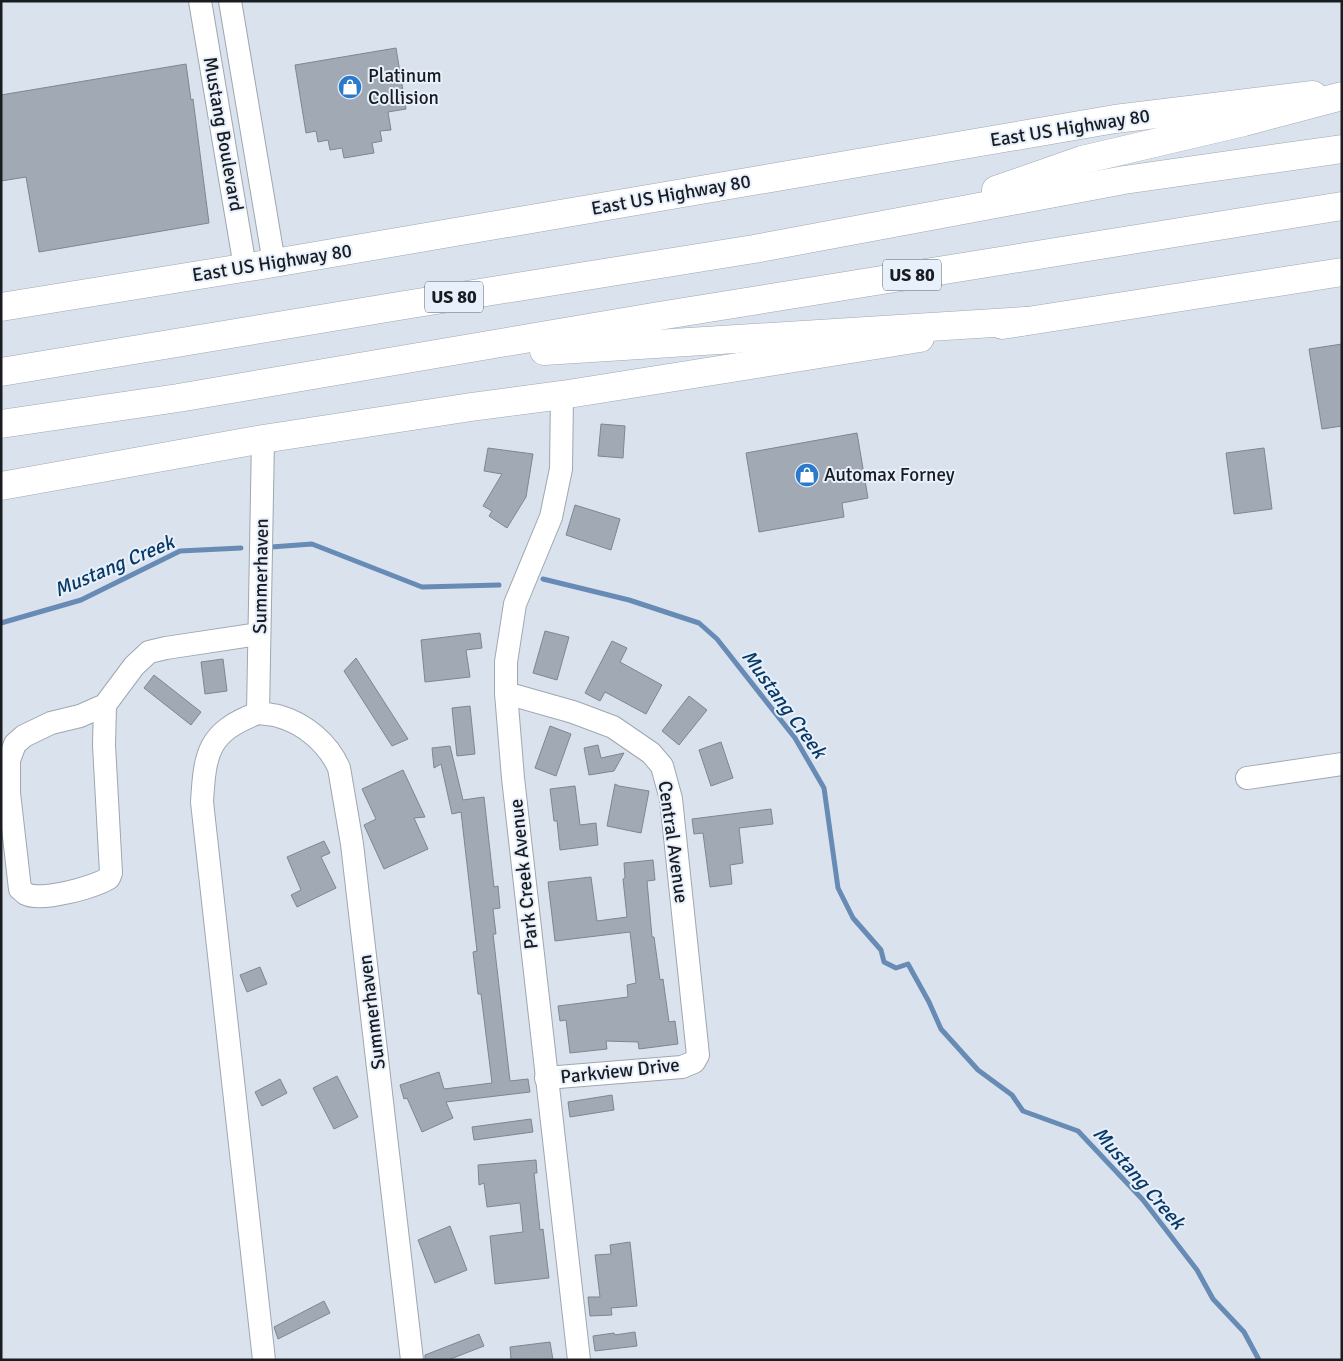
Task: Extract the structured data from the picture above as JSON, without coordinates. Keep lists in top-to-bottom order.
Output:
{
  "streets": {
    "main road": ["East US Highway 80", "US 80"],
    "street": [
      "Mustang Boulevard",
      "Summerhaven",
      "Central Avenue",
      "Park Creek Avenue",
      "Parkview Drive"
    ]
  },
  "crossings": [
    ["East US Highway 80", "Mustang Boulevard"],
    ["Central Avenue", "Park Creek Avenue"],
    ["Central Avenue", "Parkview Drive"],
    ["Park Creek Avenue", "Parkview Drive"]
  ],
  "water": ["Mustang Creek"],
  "places": {
    "shop": ["Platinum Collision", "Automax Forney"]
  }
}
